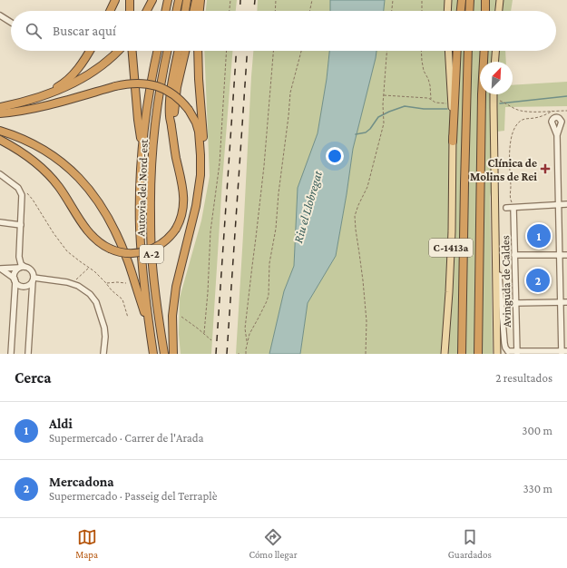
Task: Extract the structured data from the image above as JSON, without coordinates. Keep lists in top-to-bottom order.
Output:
{
  "streets": {
    "highway": ["Autovia del Nord-est", "A-2"],
    "main road": ["C-1413a"],
    "street": ["Avinguda de Caldes"]
  },
  "water": ["Riu el Llobregat"],
  "places": {
    "health": ["Clínica de Molins de Rei"]
  },
  "north": "top right",
  "page": {
    "search": "Buscar aquí",
    "pins": ["1", "2"],
    "heading": ["Cerca", "2 resultados"],
    "list": [
      {
        "mark": "1",
        "name": "Aldi",
        "note": "Supermercado · Carrer de l'Arada",
        "value": "300 m"
      },
      {
        "mark": "2",
        "name": "Mercadona",
        "note": "Supermercado · Passeig del Terraplè",
        "value": "330 m"
      }
    ],
    "nav": ["Mapa", "Cómo llegar", "Guardados"]
  }
}
